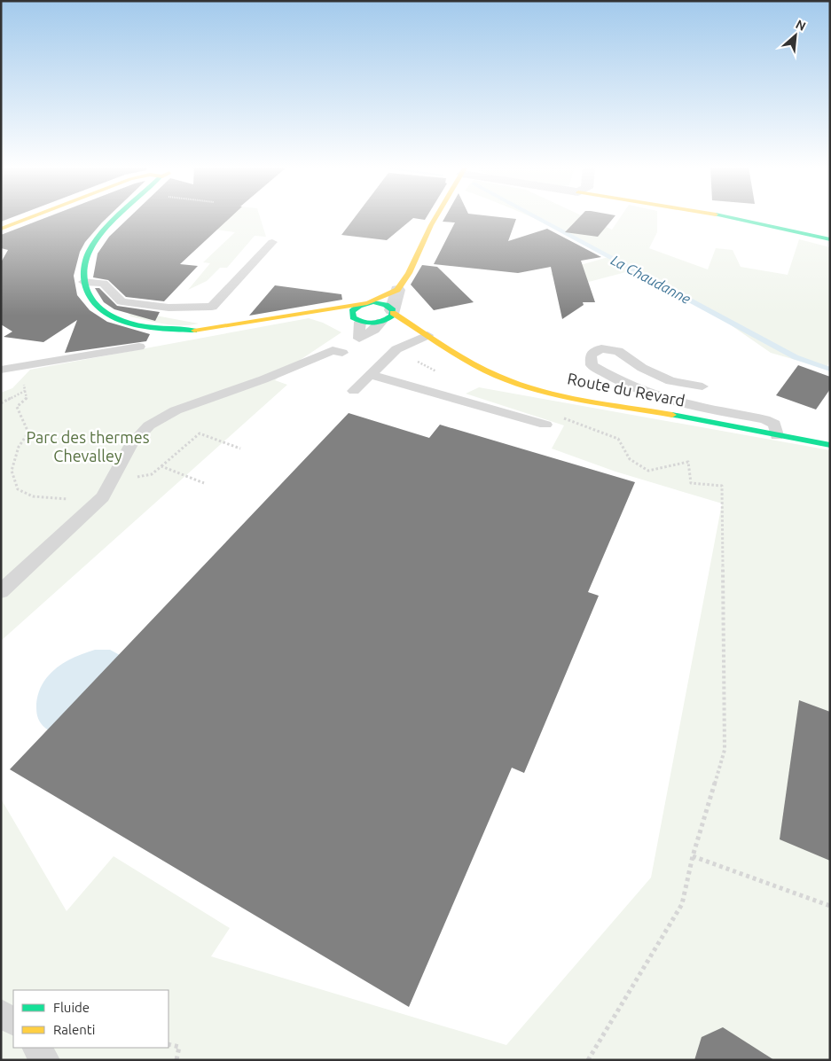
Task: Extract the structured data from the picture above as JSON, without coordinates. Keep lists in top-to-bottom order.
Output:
{
  "streets": {
    "main road": ["Route du Revard"]
  },
  "water": ["La Chaudanne"],
  "parks": ["Parc des thermes Chevalley"],
  "legend": ["Fluide", "Ralenti"],
  "north": "top right"
}
